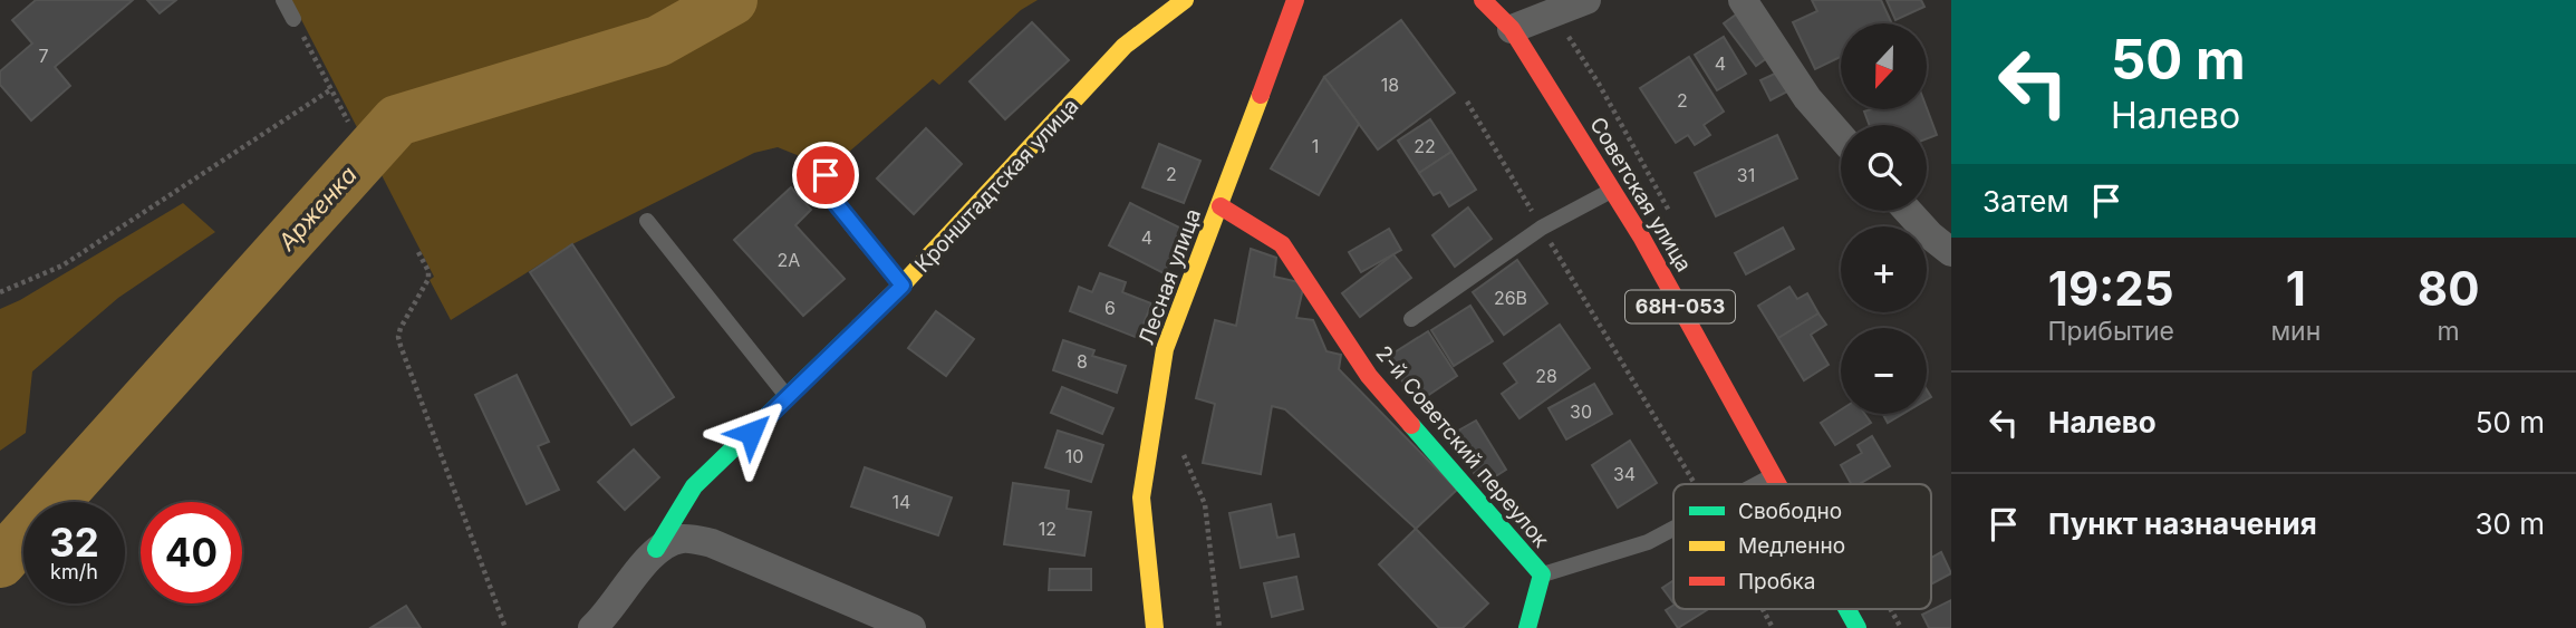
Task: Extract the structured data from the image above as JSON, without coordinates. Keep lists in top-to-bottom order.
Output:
{
  "streets": {
    "street": [
      "Кронштадтская улица",
      "Советская улица",
      "Лесная улица",
      "68Н-053",
      "2-й Советский переулок"
    ]
  },
  "crossings": [
    ["Лесная улица", "2-й Советский переулок"]
  ],
  "water": ["Арженка"],
  "house_numbers": [
    "7",
    "4",
    "18",
    "2",
    "1",
    "22",
    "2",
    "31",
    "4",
    "2А",
    "26В",
    "6",
    "8",
    "28",
    "30",
    "10",
    "34",
    "14",
    "12"
  ],
  "legend": ["Свободно", "Медленно", "Пробка"],
  "north": "bottom",
  "page": {
    "turn": ["50 m", "Налево"],
    "map_buttons": ["+", "−"],
    "then": "Затем",
    "eta": [
      "19:25",
      "Прибытие",
      "1",
      "мин",
      "80",
      "m"
    ],
    "list": [
      {
        "name": "Налево",
        "value": "50 m"
      },
      {
        "name": "Пункт назначения",
        "value": "30 m"
      }
    ],
    "speed": "32 km/h",
    "limit": "40"
  }
}
